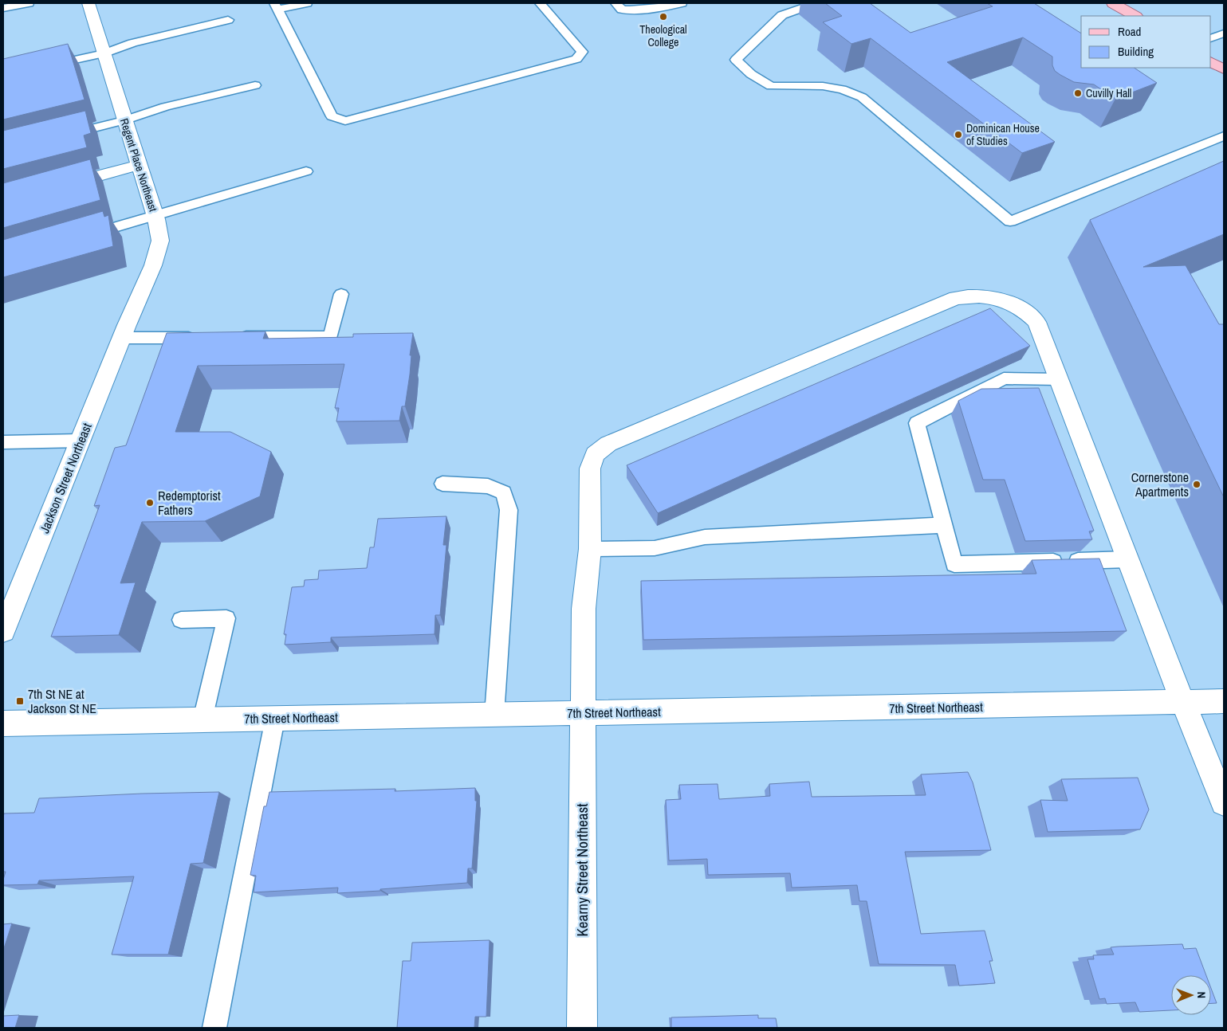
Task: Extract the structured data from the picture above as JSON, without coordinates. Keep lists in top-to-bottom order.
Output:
{
  "streets": {
    "street": [
      "Regent Place Northeast",
      "Jackson Street Northeast",
      "7th Street Northeast",
      "Kearny Street Northeast"
    ]
  },
  "crossings": [
    ["Regent Place Northeast", "Jackson Street Northeast"],
    ["7th Street Northeast", "Kearny Street Northeast"]
  ],
  "places": {
    "other": [
      "Theological College",
      "Cuvilly Hall",
      "Dominican House of Studies",
      "Cornerstone Apartments",
      "Redemptorist Fathers"
    ],
    "transit": ["7th St NE at Jackson St NE"]
  },
  "legend": ["Road", "Building"],
  "north": "right"
}
